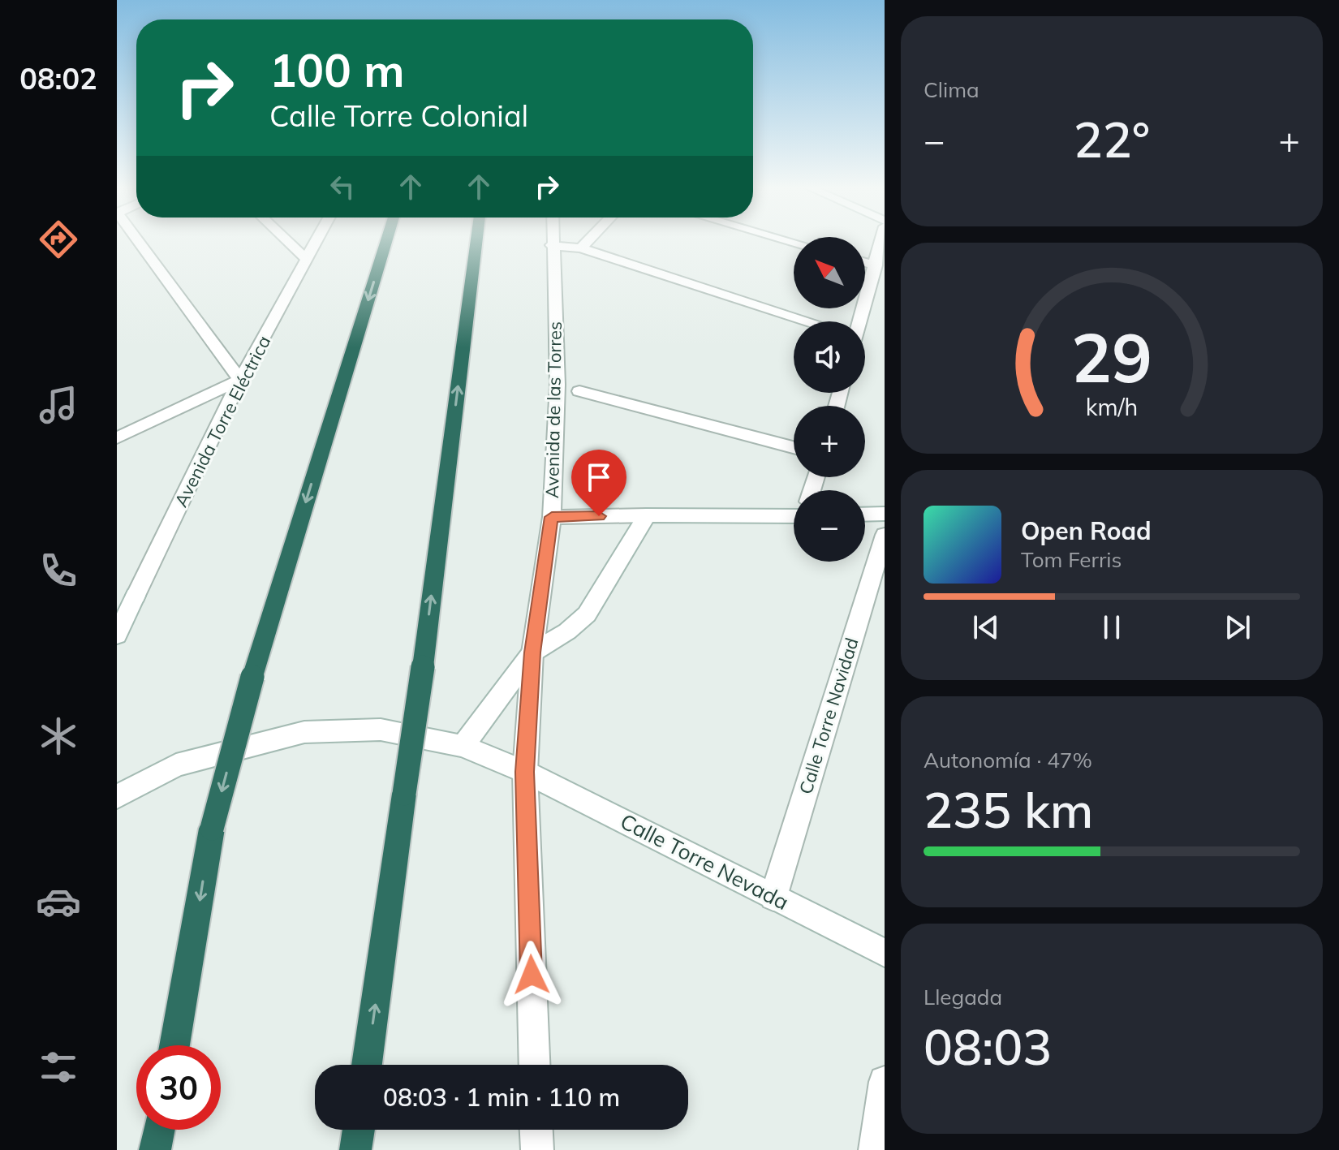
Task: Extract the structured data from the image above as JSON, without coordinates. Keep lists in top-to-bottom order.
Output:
{
  "streets": {
    "street": [
      "Avenida de las Torres",
      "Avenida Torre Eléctrica",
      "Calle Torre Navidad",
      "Calle Torre Nevada"
    ]
  },
  "crossings": [
    ["Avenida de las Torres", "Calle Torre Nevada"],
    ["Calle Torre Navidad", "Calle Torre Nevada"]
  ],
  "north": "top left",
  "page": {
    "tabs": "08:02",
    "tile": [
      "Clima",
      ["Autonomía · 47%", "235 km"],
      ["Llegada", "08:03"]
    ],
    "turn": ["100 m", "Calle Torre Colonial"],
    "heat": ["−", "22°", "+"],
    "map_buttons": ["+", "−"],
    "song": ["Open Road", "Tom Ferris"],
    "limit": "30",
    "trip": "08:03 · 1 min · 110 m",
    "gauge": ["29", "km/h"]
  }
}
